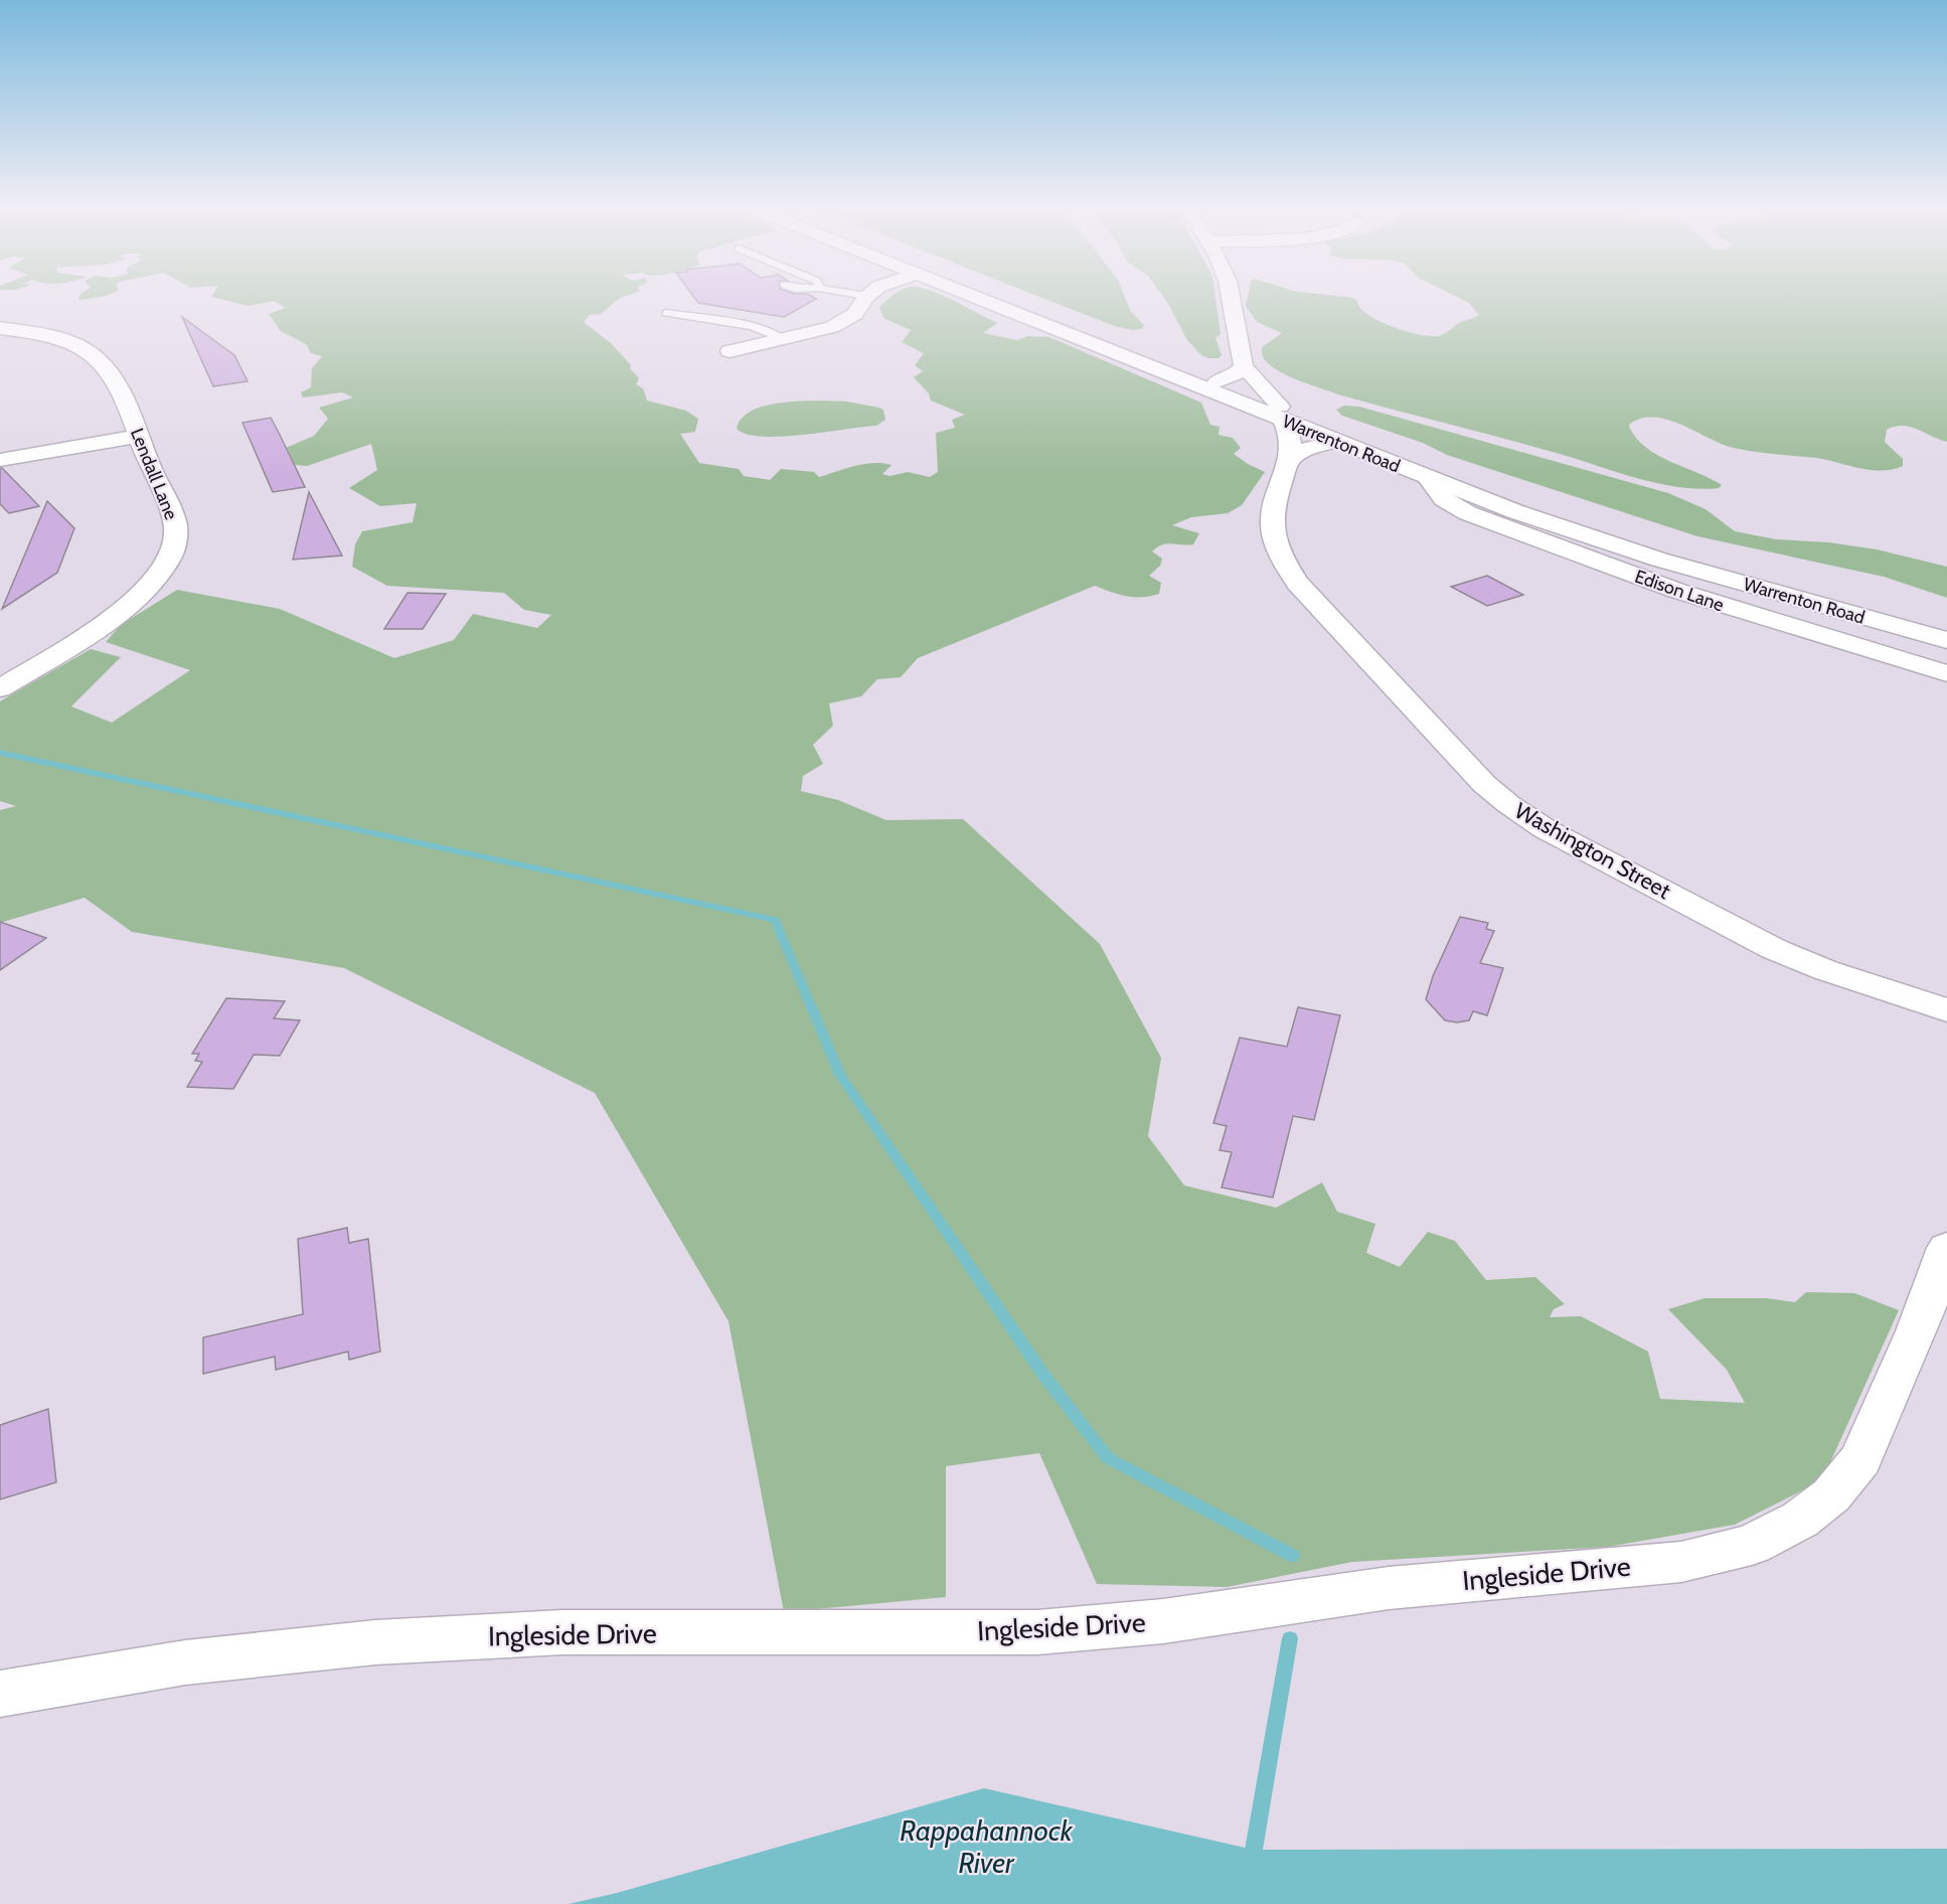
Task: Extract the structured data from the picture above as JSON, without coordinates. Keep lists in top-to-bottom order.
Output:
{
  "streets": {
    "street": [
      "Warrenton Road",
      "Lendall Lane",
      "Edison Lane",
      "Washington Street",
      "Ingleside Drive"
    ]
  },
  "crossings": [
    ["Warrenton Road", "Edison Lane"],
    ["Warrenton Road", "Washington Street"]
  ],
  "water": ["Rappahannock River"]
}
